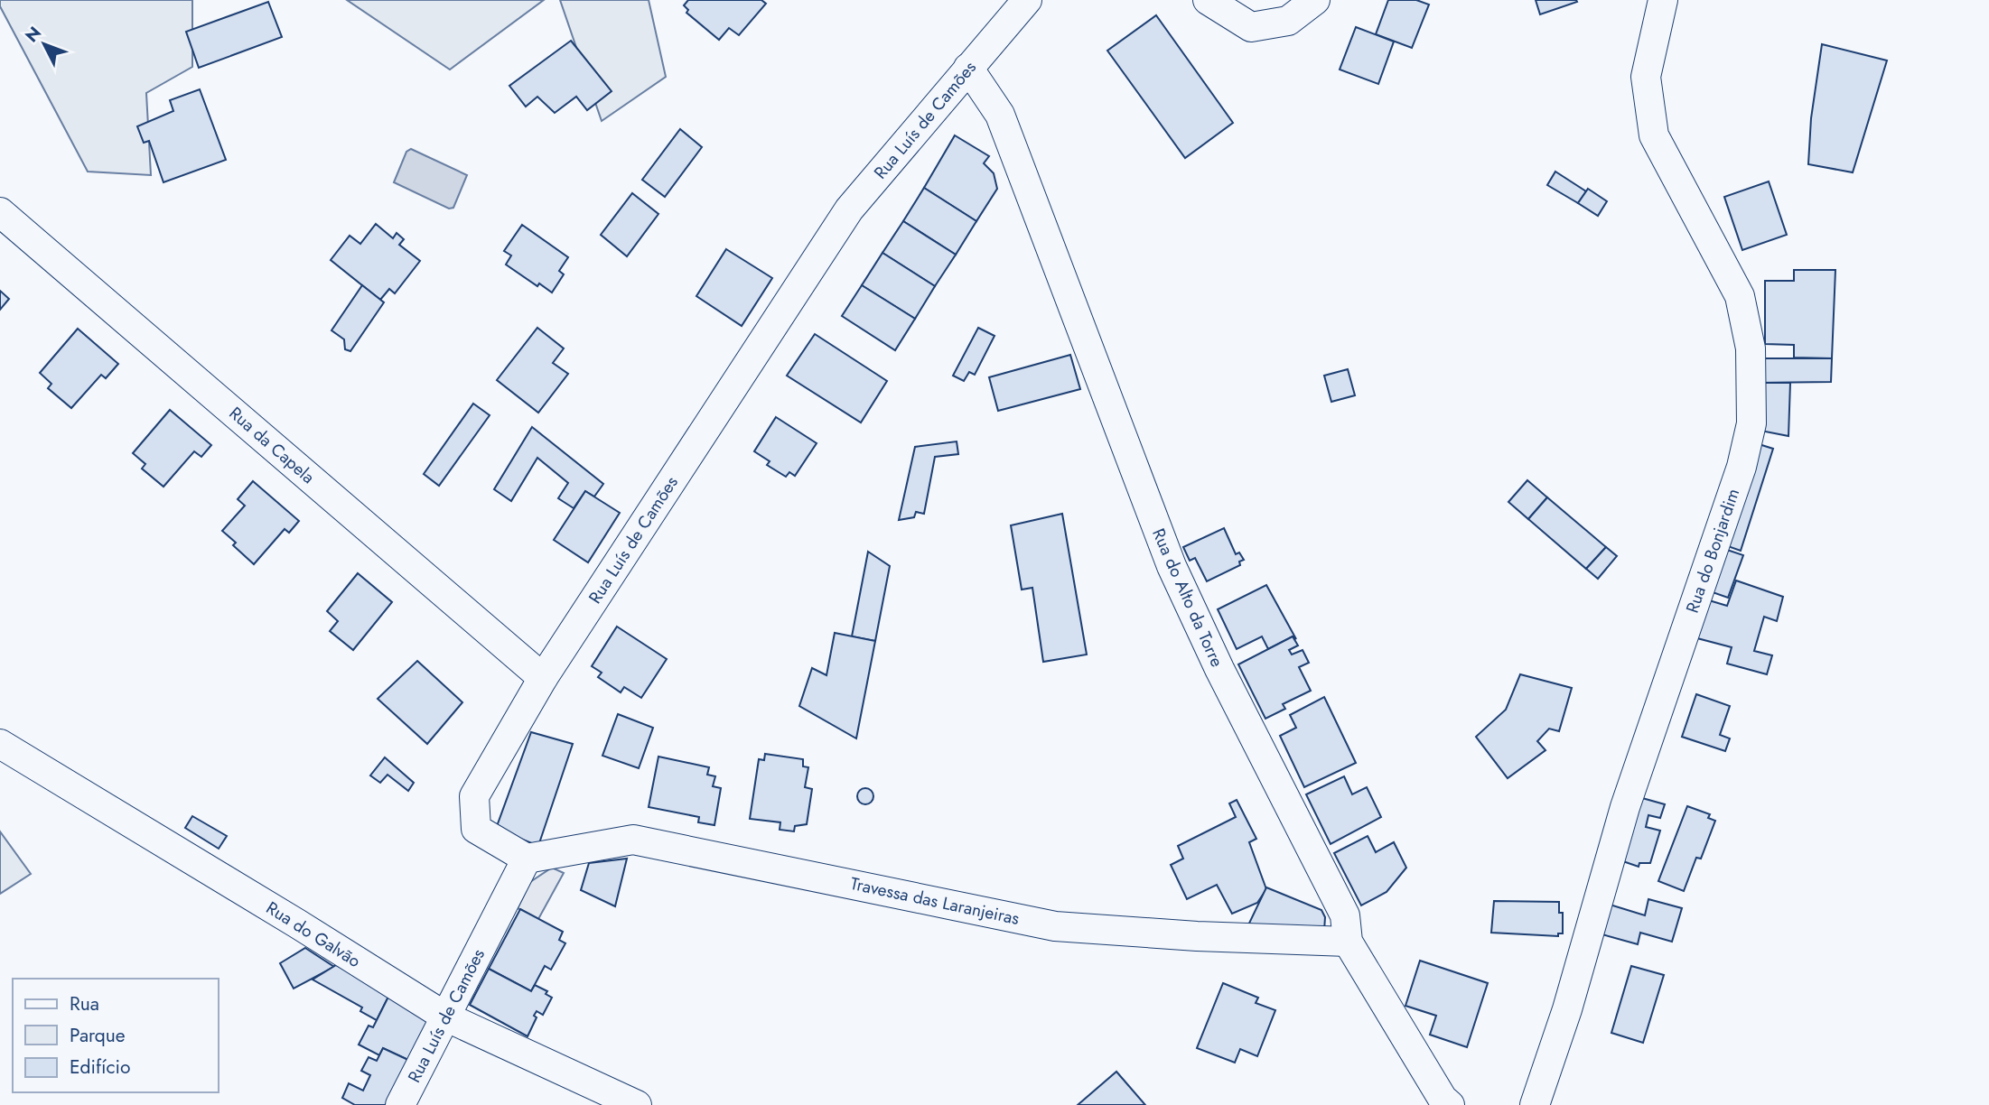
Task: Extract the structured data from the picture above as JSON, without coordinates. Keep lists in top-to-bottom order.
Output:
{
  "streets": {
    "street": [
      "Rua Luís de Camões",
      "Rua da Capela",
      "Rua do Bonjardim",
      "Rua do Alto da Torre",
      "Travessa das Laranjeiras",
      "Rua do Galvão"
    ]
  },
  "crossings": [
    ["Rua Luís de Camões", "Rua da Capela"],
    ["Rua Luís de Camões", "Rua do Alto da Torre"],
    ["Rua Luís de Camões", "Travessa das Laranjeiras"],
    ["Rua Luís de Camões", "Rua do Galvão"],
    ["Rua do Alto da Torre", "Travessa das Laranjeiras"]
  ],
  "legend": ["Rua", "Parque", "Edifício"],
  "north": "top left"
}
